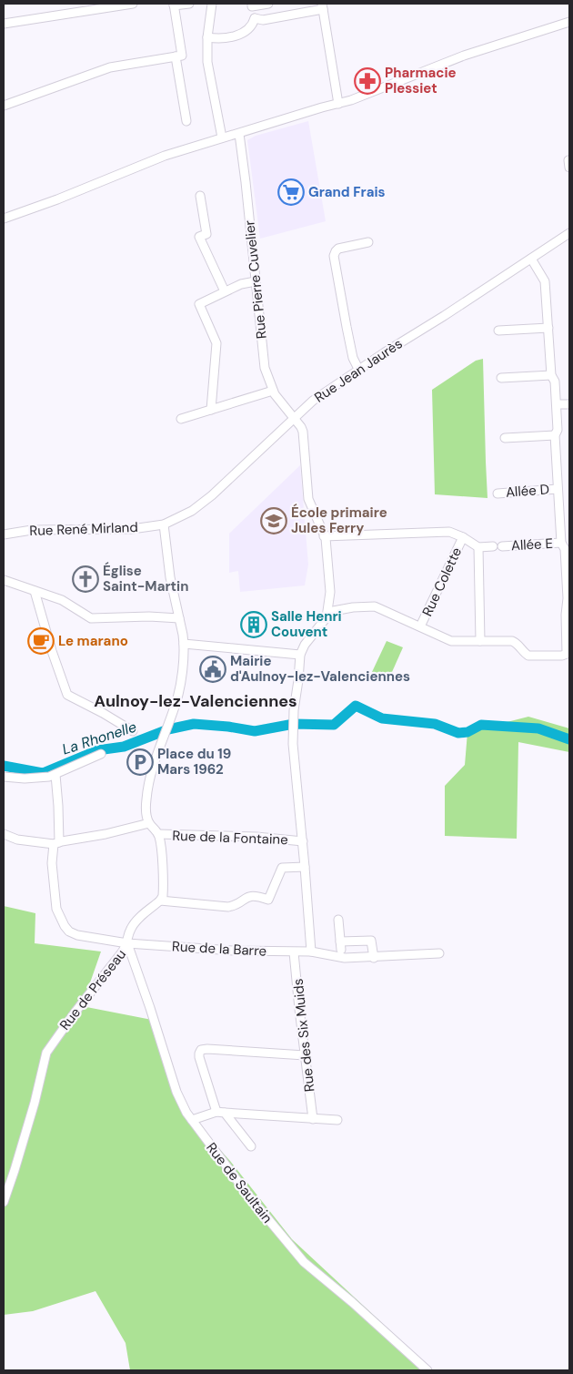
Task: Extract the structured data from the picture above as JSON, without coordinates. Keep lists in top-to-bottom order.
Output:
{
  "streets": {
    "street": [
      "Rue Pierre Cuvelier",
      "Rue Jean Jaurès",
      "Allée D",
      "Rue René Mirland",
      "Allée E",
      "Rue Colette",
      "Rue de la Fontaine",
      "Rue de la Barre",
      "Rue de Préseau",
      "Rue des Six Muids",
      "Rue de Saultain"
    ]
  },
  "crossings": [
    ["Rue Pierre Cuvelier", "Rue Jean Jaurès"],
    ["Rue Jean Jaurès", "Rue René Mirland"],
    ["Rue de la Fontaine", "Rue de la Barre"],
    ["Rue de la Fontaine", "Rue de Préseau"],
    ["Rue de la Fontaine", "Rue de Saultain"],
    ["Rue de la Barre", "Rue de Préseau"],
    ["Rue de la Barre", "Rue des Six Muids"],
    ["Rue de la Barre", "Rue de Saultain"],
    ["Rue de Préseau", "Rue de Saultain"]
  ],
  "districts": ["Aulnoy-lez-Valenciennes"],
  "water": ["La Rhonelle"],
  "places": {
    "pharmacy": ["Pharmacie Plessiet"],
    "supermarket": ["Grand Frais"],
    "school or university": ["École primaire Jules Ferry"],
    "church": ["Église Saint-Martin"],
    "building": ["Salle Henri Couvent"],
    "cafe": ["Le marano"],
    "public building": ["Mairie d'Aulnoy-lez-Valenciennes"],
    "parking": ["Place du 19 Mars 1962"]
  }
}
